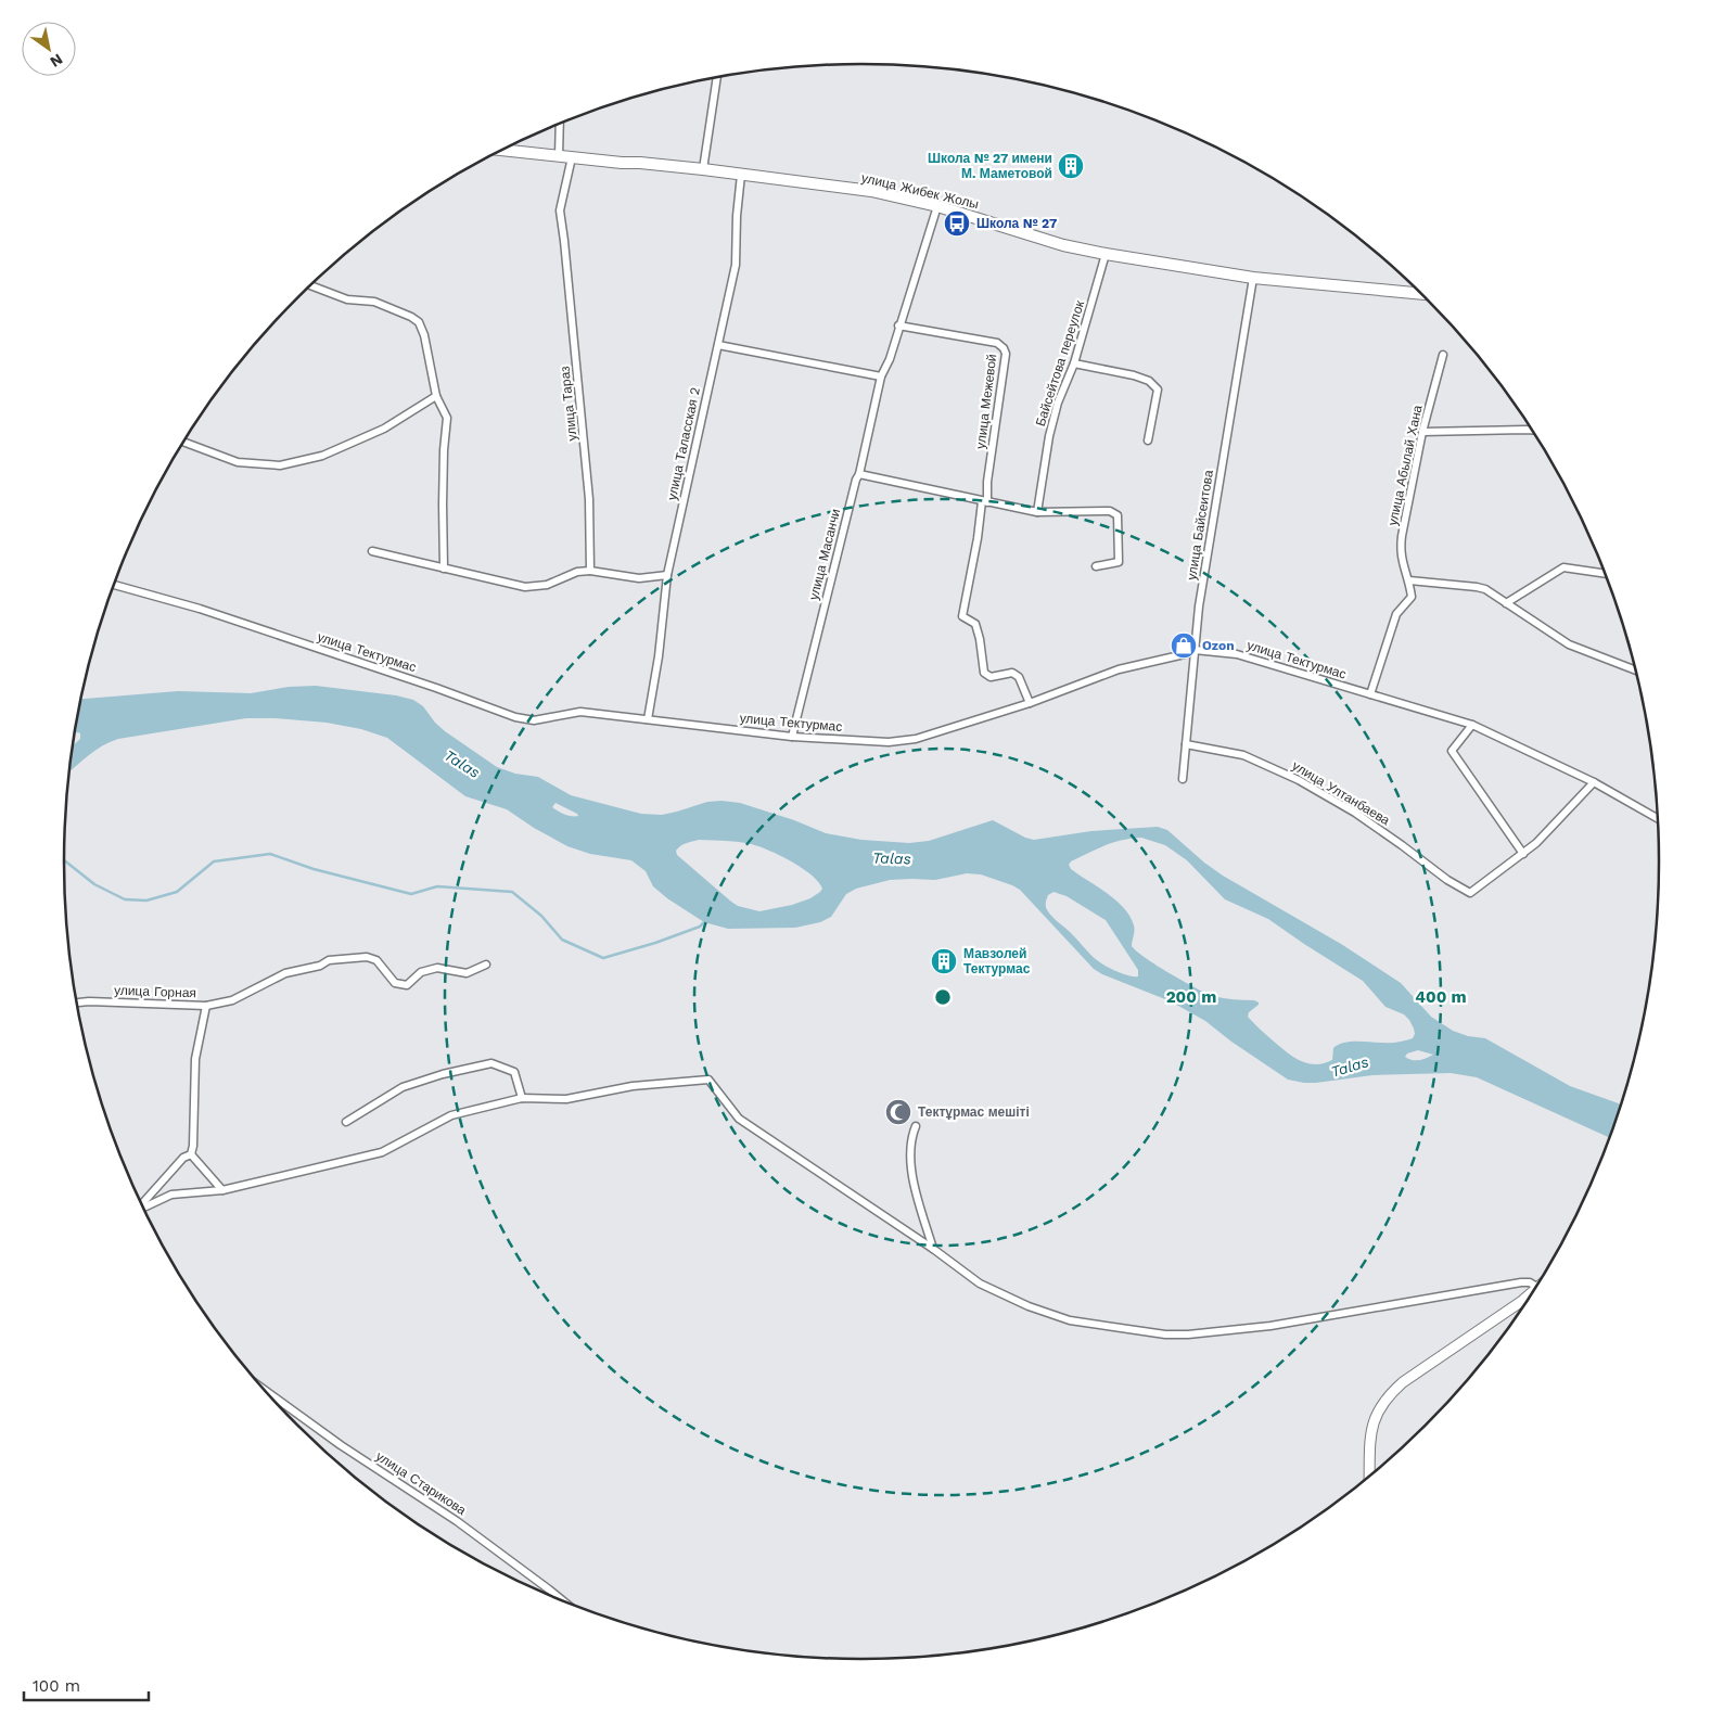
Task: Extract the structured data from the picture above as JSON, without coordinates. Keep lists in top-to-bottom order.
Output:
{
  "streets": {
    "main road": ["улица Жибек Жолы"],
    "street": [
      "Байсейтова переулок",
      "улица Межевой",
      "улица Тараз",
      "улица Таласская 2",
      "улица Абылай Хана",
      "улица Байсеитова",
      "улица Масанчи",
      "улица Тектурмас",
      "улица Ултанбаева",
      "улица Горная",
      "улица Старикова"
    ]
  },
  "crossings": [
    ["улица Жибек Жолы", "Байсейтова переулок"],
    ["улица Жибек Жолы", "улица Тараз"],
    ["улица Жибек Жолы", "улица Таласская 2"],
    ["улица Жибек Жолы", "улица Байсеитова"],
    ["улица Жибек Жолы", "улица Масанчи"],
    ["улица Межевой", "улица Масанчи"],
    ["улица Таласская 2", "улица Тектурмас"],
    ["улица Байсеитова", "улица Тектурмас"],
    ["улица Байсеитова", "улица Ултанбаева"],
    ["улица Масанчи", "улица Тектурмас"]
  ],
  "water": ["Talas"],
  "places": {
    "building": ["Школа № 27 имени М. Маметовой", "Мавзолей Тектурмас"],
    "bus stop": ["Школа № 27"],
    "shop": ["Ozon"],
    "mosque": ["Тектұрмас мешіті"]
  },
  "scale_bar": "100 m",
  "north": "bottom right",
  "rings": ["200 m", "400 m"]
}
